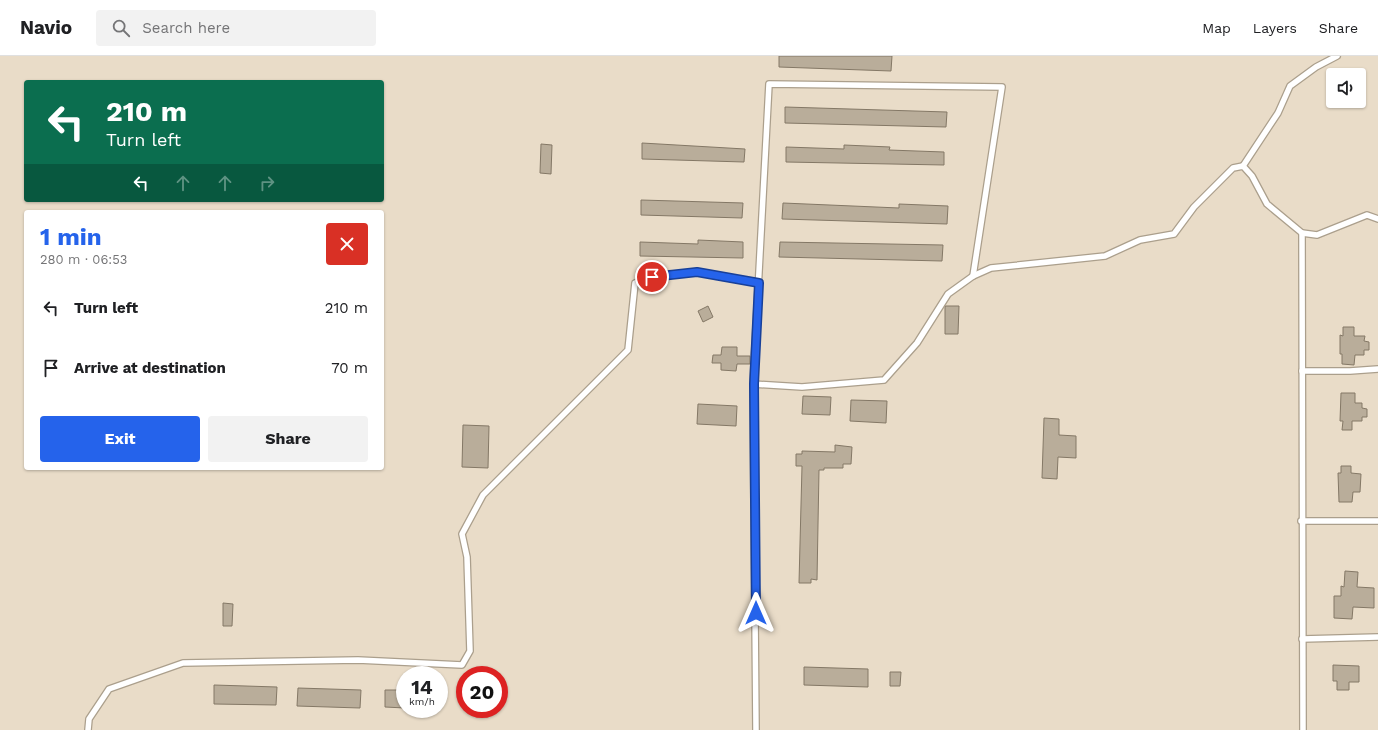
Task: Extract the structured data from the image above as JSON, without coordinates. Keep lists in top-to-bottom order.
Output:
{
  "page": {
    "header": "Navio",
    "search": "Search here",
    "nav": ["Map", "Layers", "Share"],
    "turn": ["210 m", "Turn left"],
    "heading": ["1 min", "280 m · 06:53"],
    "list": [
      {
        "name": "Turn left",
        "value": "210 m"
      },
      {
        "name": "Arrive at destination",
        "value": "70 m"
      }
    ],
    "buttons": ["Exit", "Share"],
    "speed": "14 km/h",
    "limit": "20"
  }
}
